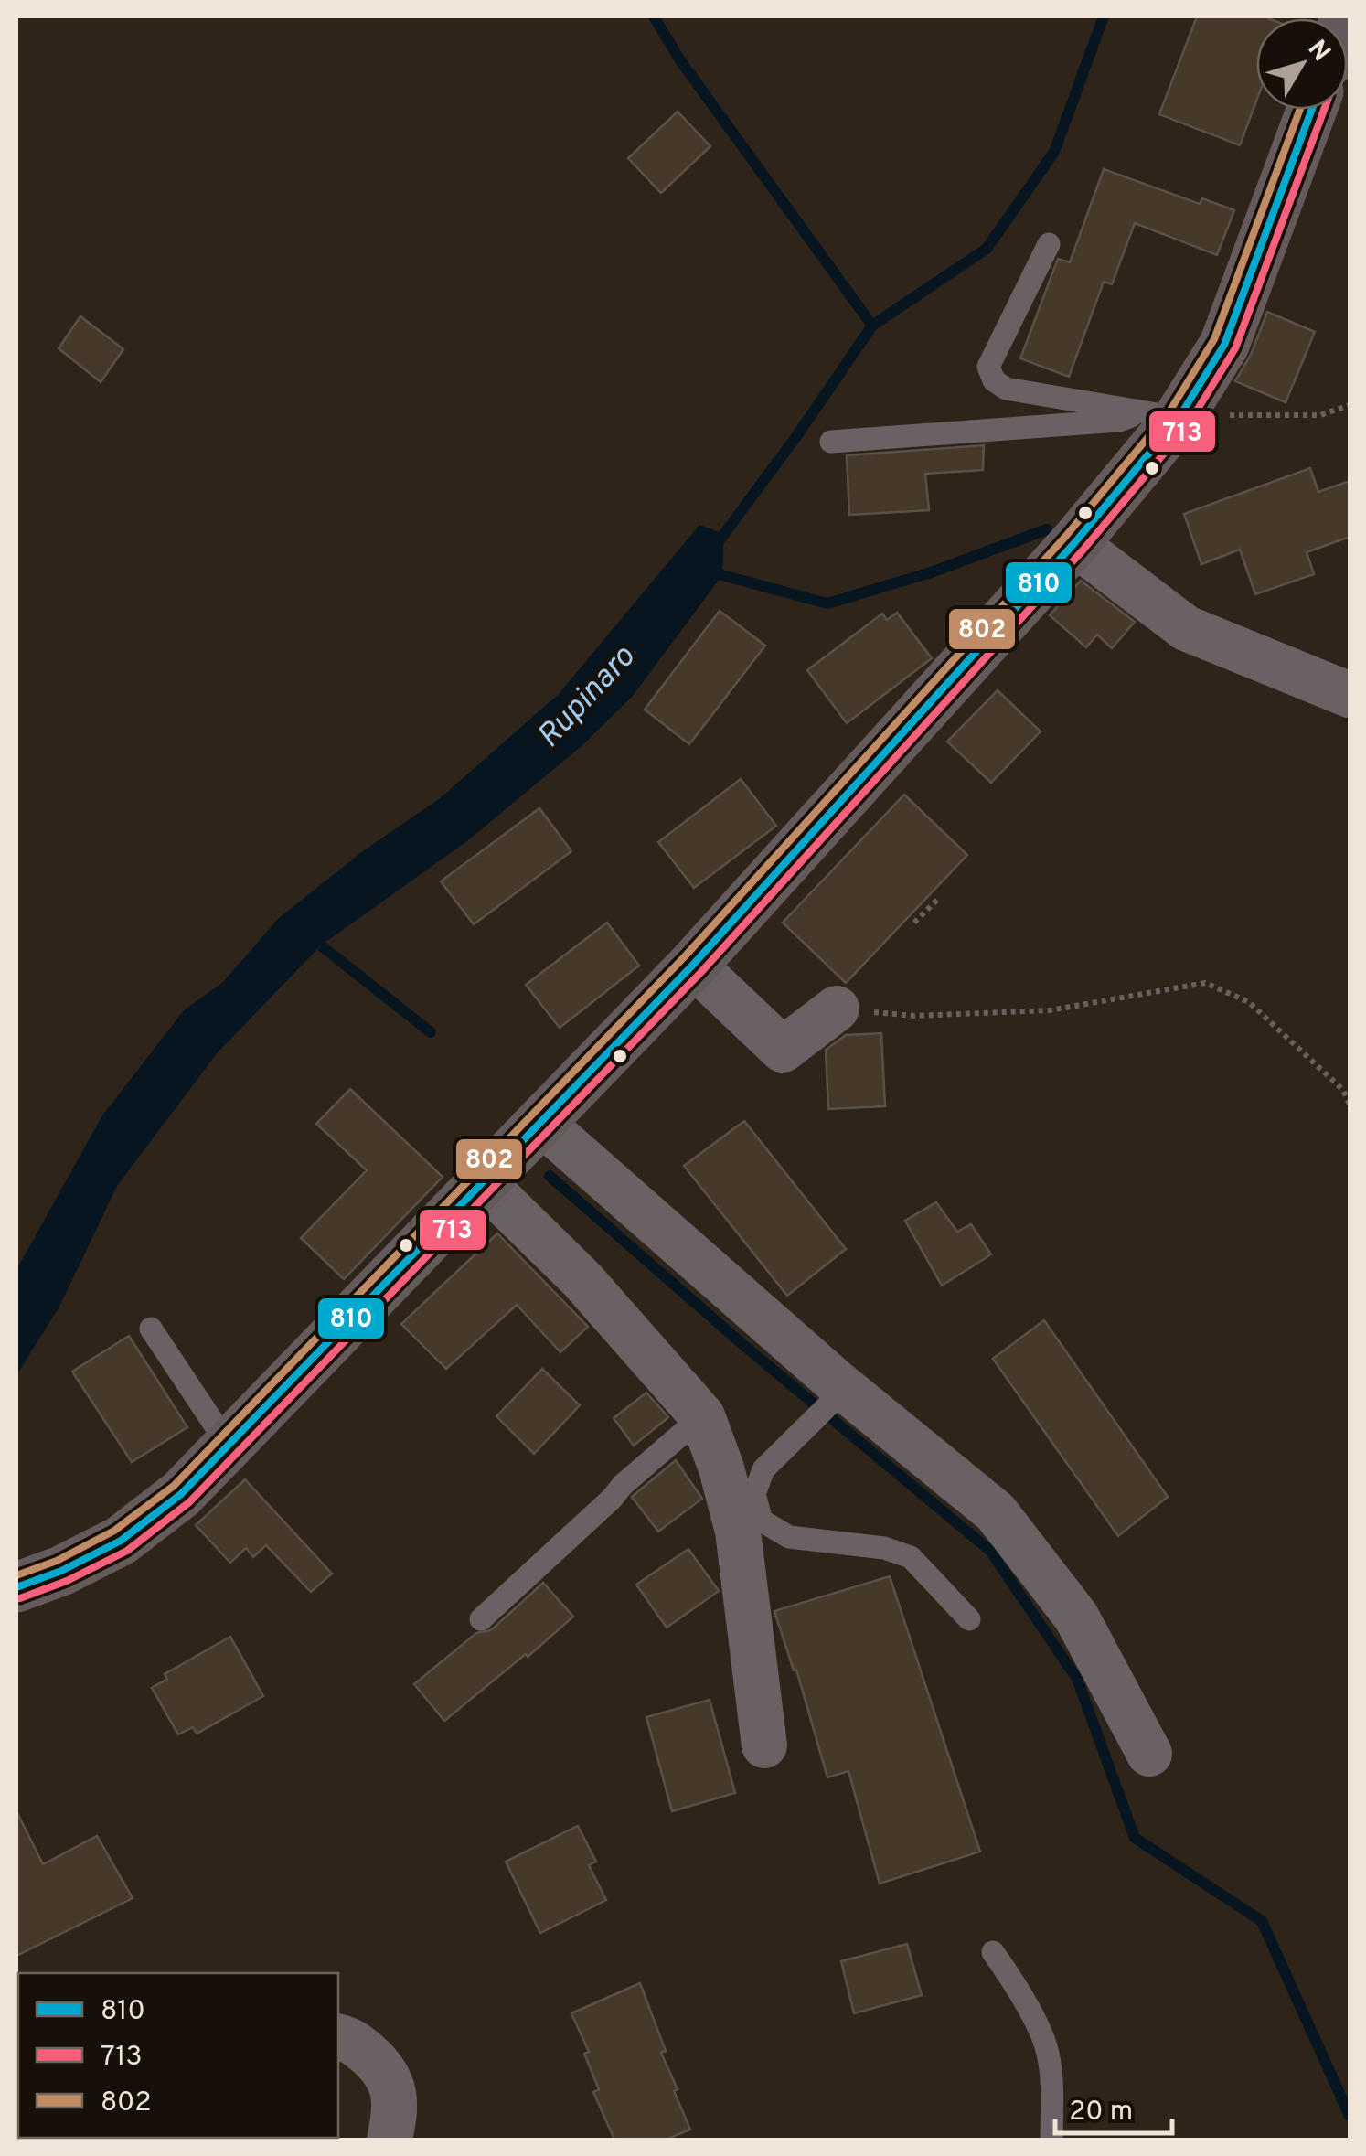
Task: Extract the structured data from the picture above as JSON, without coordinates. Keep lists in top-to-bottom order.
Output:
{
  "water": ["Rupinaro"],
  "lines": ["transit line 810", "transit line 713", "transit line 802"],
  "legend": ["810", "713", "802"],
  "scale_bar": "20 m",
  "north": "top right"
}
